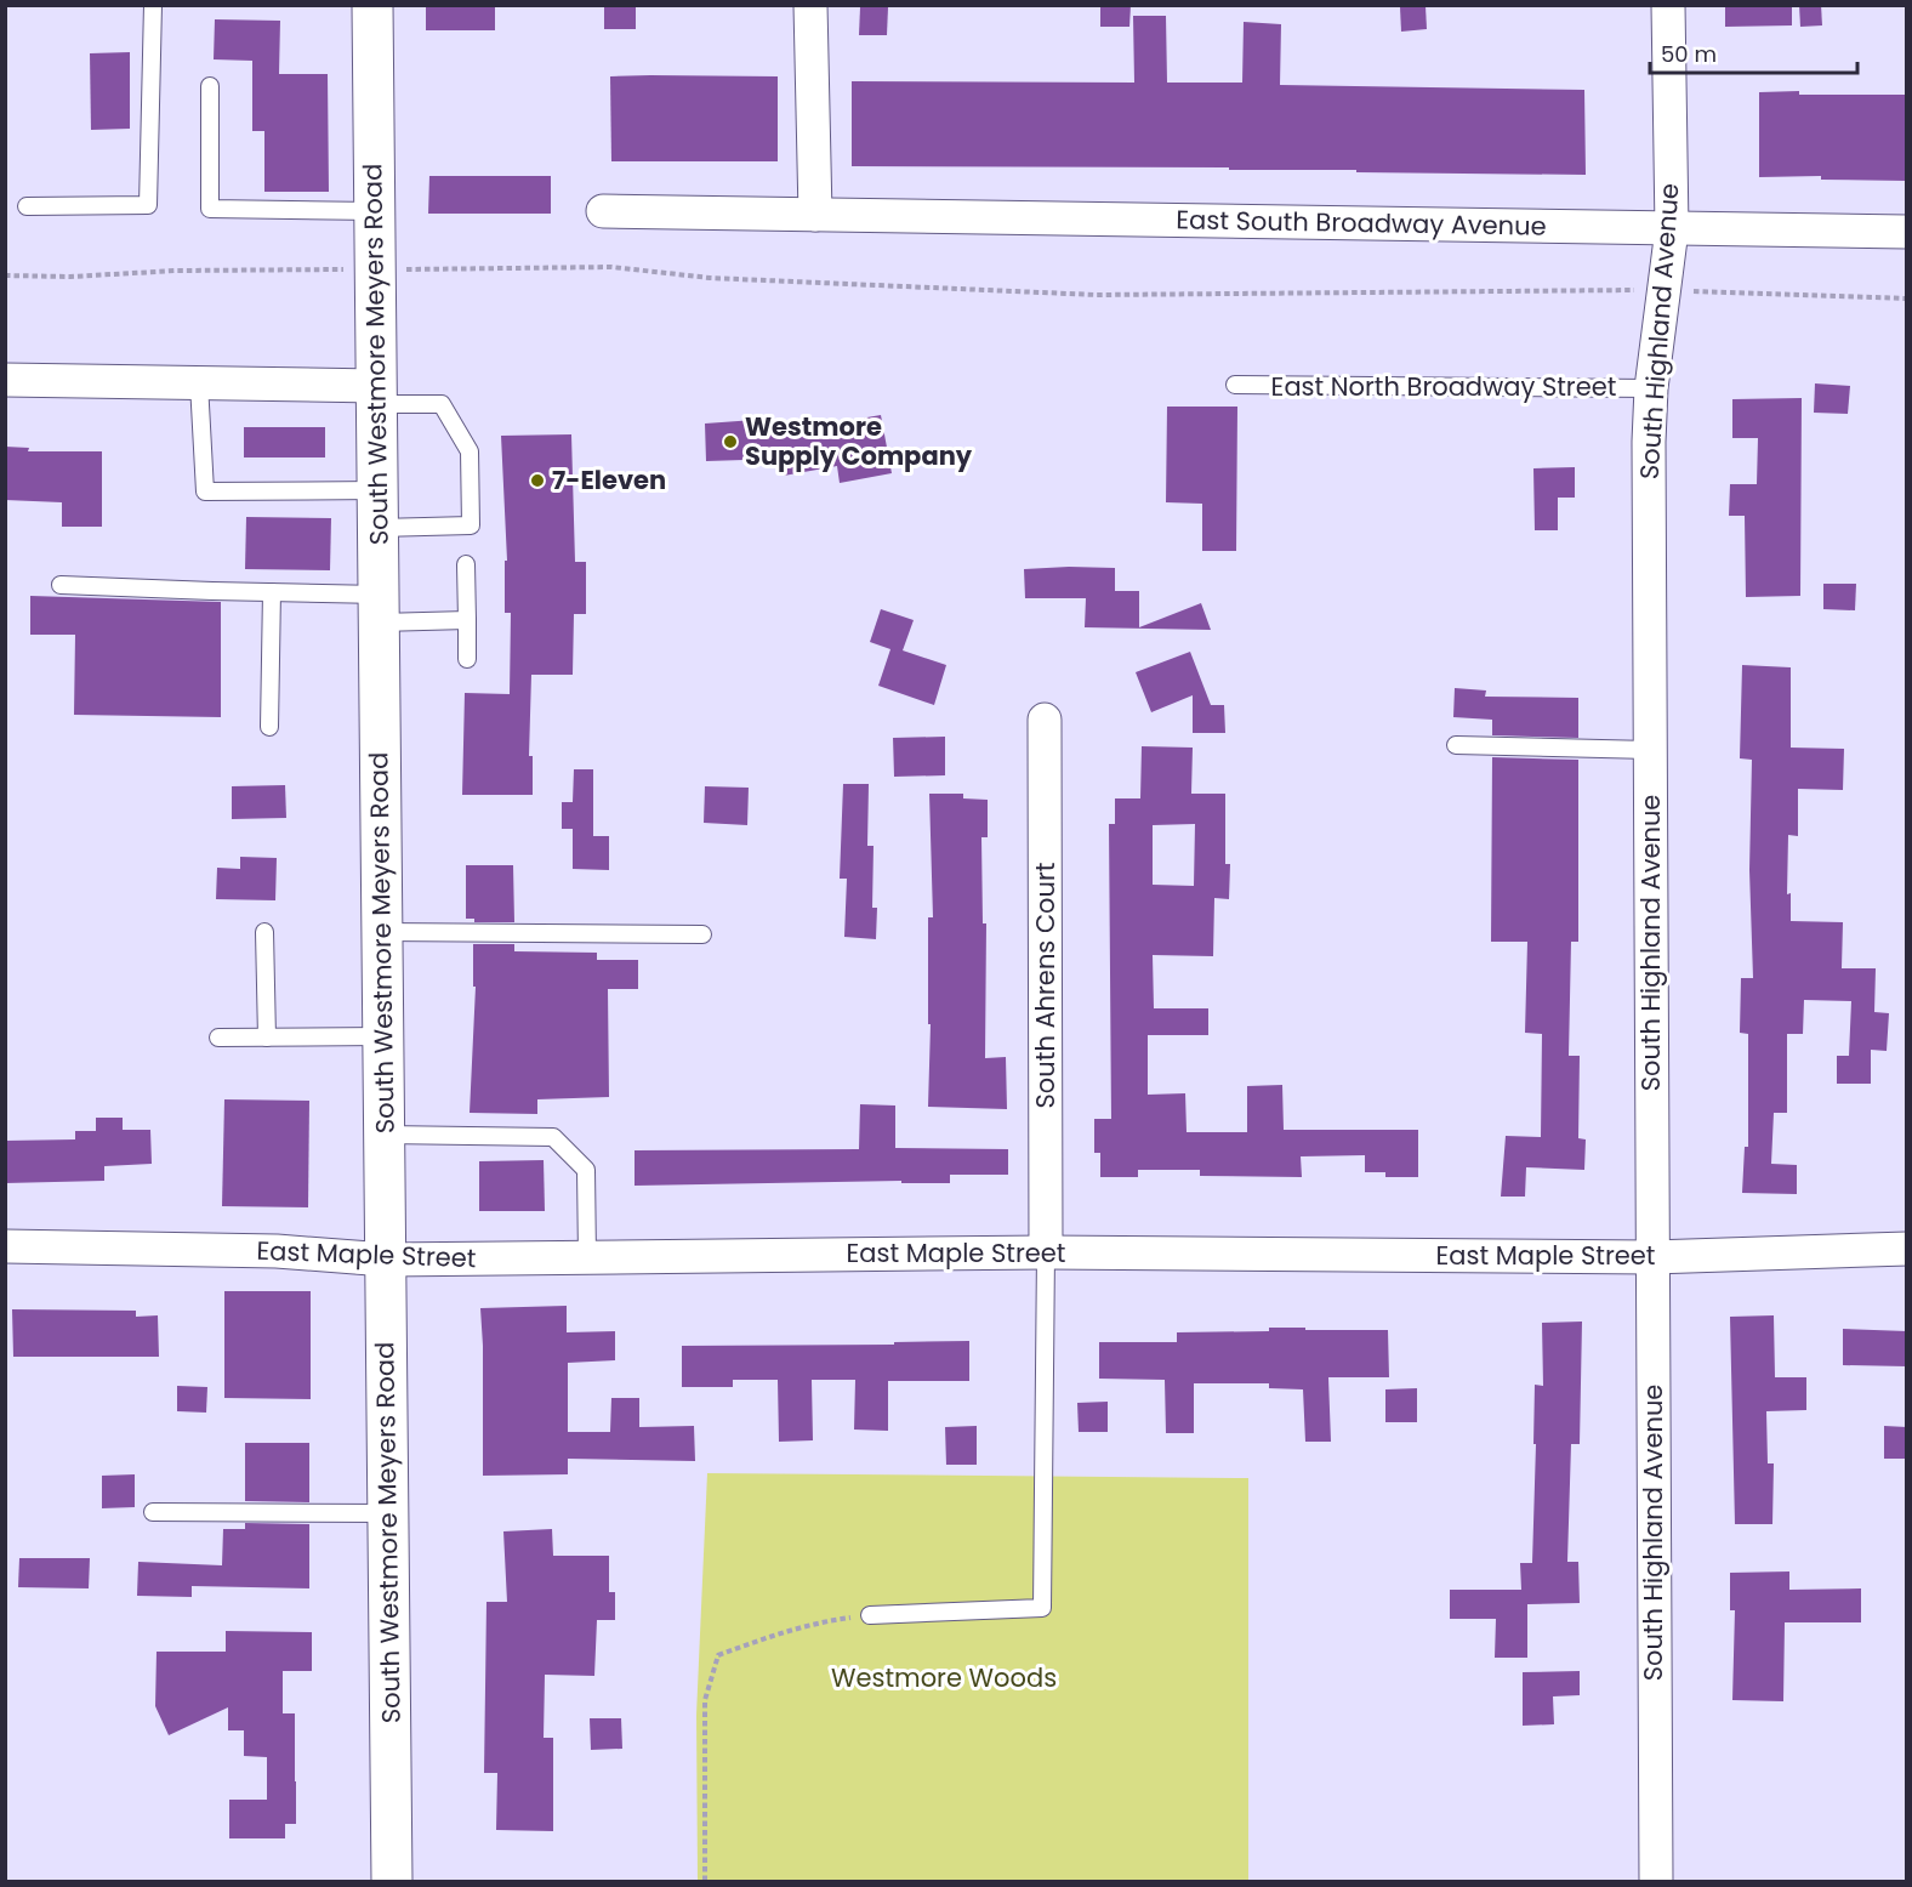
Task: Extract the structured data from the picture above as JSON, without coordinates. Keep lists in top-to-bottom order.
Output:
{
  "streets": {
    "street": [
      "East South Broadway Avenue",
      "South Highland Avenue",
      "South Westmore Meyers Road",
      "South Ahrens Court",
      "East Maple Street"
    ],
    "lane": ["East North Broadway Street"]
  },
  "crossings": [
    ["East South Broadway Avenue", "South Highland Avenue"],
    ["South Highland Avenue", "East North Broadway Street"],
    ["South Highland Avenue", "East Maple Street"],
    ["South Westmore Meyers Road", "East Maple Street"],
    ["South Ahrens Court", "East Maple Street"]
  ],
  "parks": ["Westmore Woods"],
  "places": ["Westmore Supply Company", "7-Eleven"],
  "scale_bar": "50 m"
}
